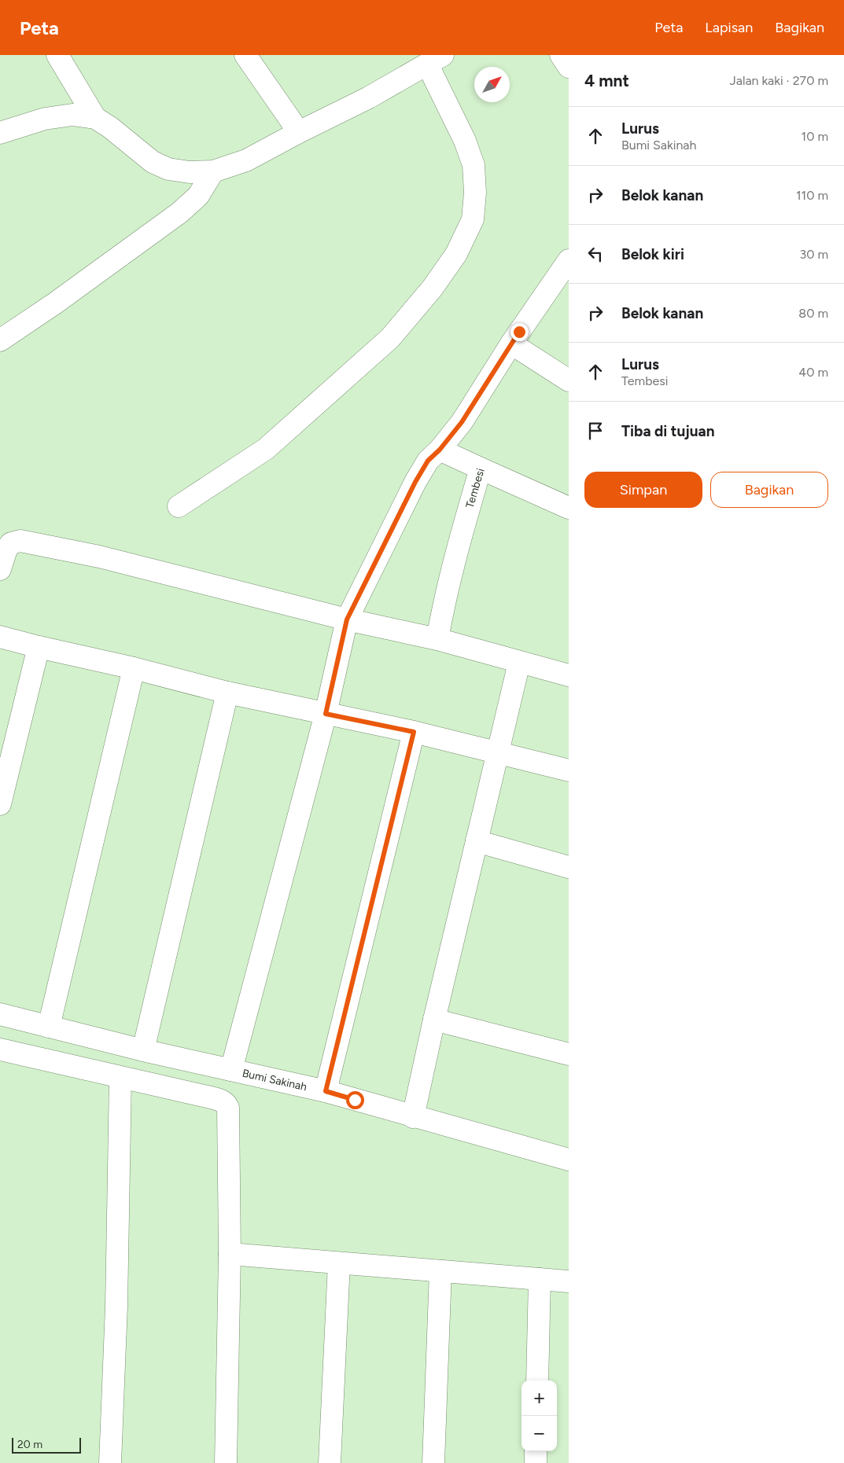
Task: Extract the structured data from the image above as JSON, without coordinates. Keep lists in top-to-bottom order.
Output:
{
  "streets": {
    "street": ["Tembesi", "Bumi Sakinah"]
  },
  "scale_bar": "20 m",
  "north": "top right",
  "page": {
    "header": "Peta",
    "nav": ["Peta", "Lapisan", "Bagikan"],
    "heading": ["4 mnt", "Jalan kaki · 270 m"],
    "list": [
      ["Lurus", "Bumi Sakinah", "10 m"],
      ["Belok kanan", "110 m"],
      ["Belok kiri", "30 m"],
      ["Belok kanan", "80 m"],
      ["Lurus", "Tembesi", "40 m"],
      "Tiba di tujuan"
    ],
    "buttons": ["Simpan", "Bagikan"],
    "map_buttons": ["+", "−"],
    "scale": "20 m"
  }
}
